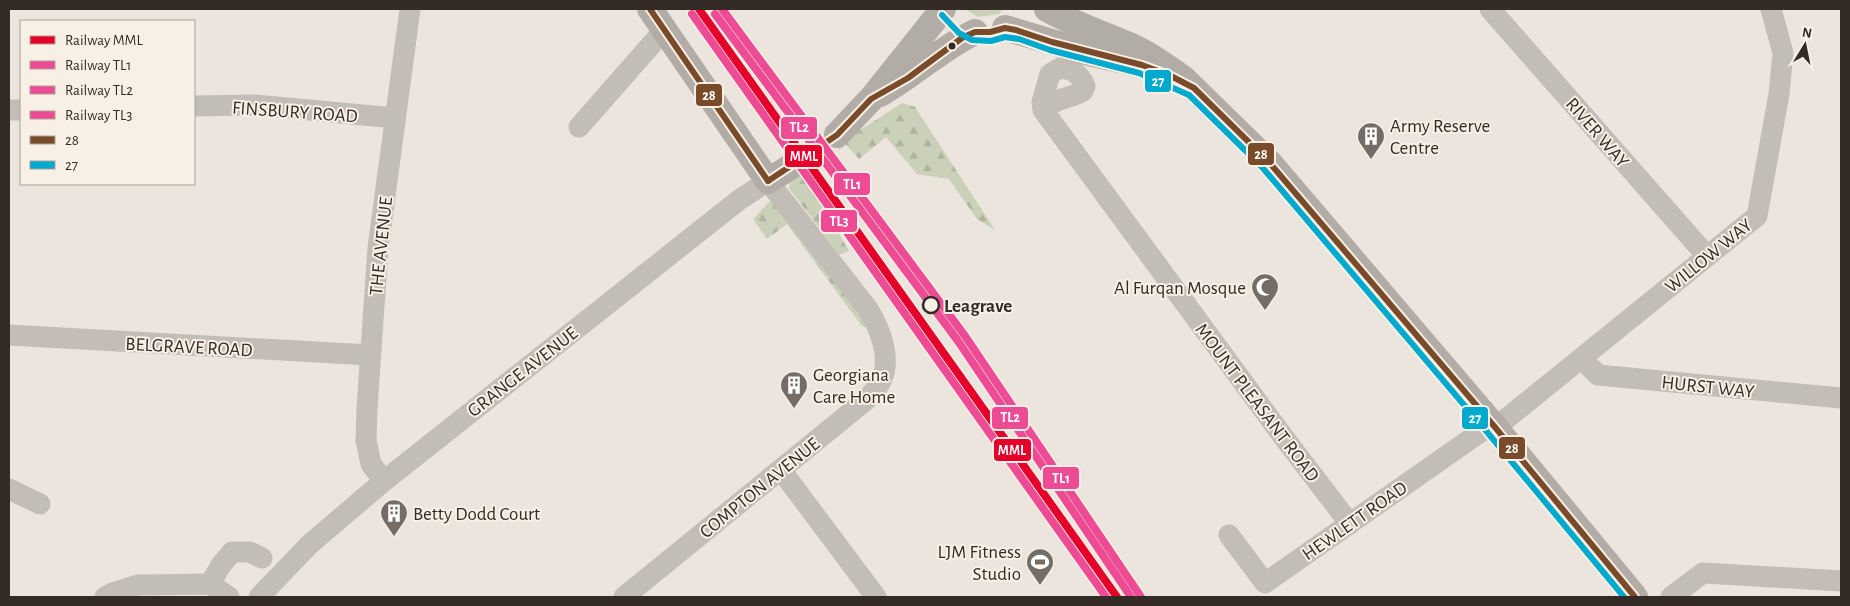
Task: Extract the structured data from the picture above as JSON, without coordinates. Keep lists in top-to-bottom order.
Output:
{
  "streets": {
    "main road": ["GRANGE AVENUE"],
    "street": [
      "FINSBURY ROAD",
      "RIVER WAY",
      "THE AVENUE",
      "WILLOW WAY",
      "BELGRAVE ROAD",
      "HURST WAY",
      "MOUNT PLEASANT ROAD",
      "COMPTON AVENUE",
      "HEWLETT ROAD"
    ]
  },
  "crossings": [
    ["FINSBURY ROAD", "THE AVENUE"],
    ["RIVER WAY", "WILLOW WAY"],
    ["THE AVENUE", "BELGRAVE ROAD"],
    ["THE AVENUE", "GRANGE AVENUE"],
    ["WILLOW WAY", "HURST WAY"],
    ["WILLOW WAY", "HEWLETT ROAD"],
    ["GRANGE AVENUE", "COMPTON AVENUE"],
    ["MOUNT PLEASANT ROAD", "HEWLETT ROAD"]
  ],
  "places": {
    "building": ["Army Reserve Centre", "Georgiana Care Home", "Betty Dodd Court"],
    "other": ["Leagrave"],
    "mosque": ["Al Furqan Mosque"],
    "sports": ["LJM Fitness Studio"]
  },
  "lines": [
    "rail line MML",
    "rail line TL1",
    "transit line 28",
    "rail line TL2",
    "rail line TL3",
    "transit line 27"
  ],
  "legend": [
    "Railway MML",
    "Railway TL1",
    "Railway TL2",
    "Railway TL3",
    "28",
    "27"
  ],
  "north": "top"
}
